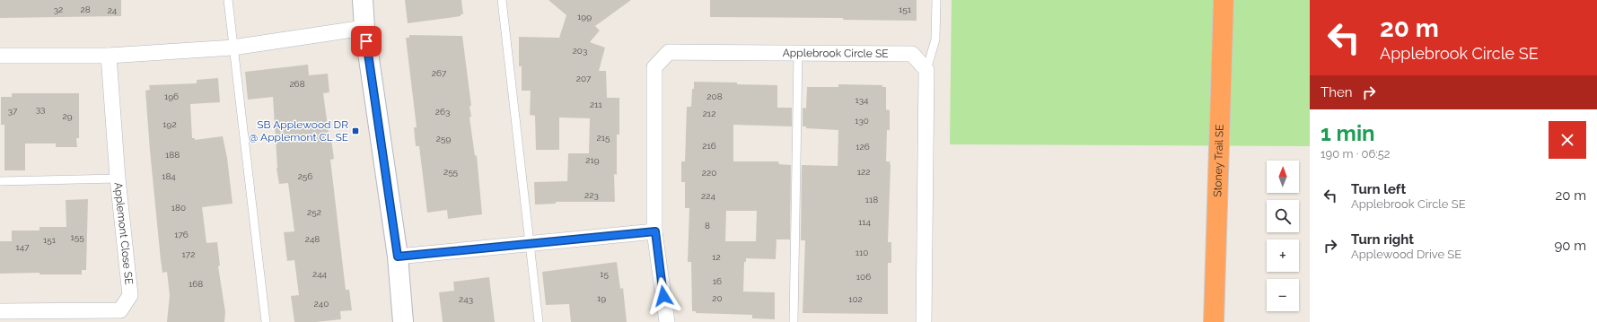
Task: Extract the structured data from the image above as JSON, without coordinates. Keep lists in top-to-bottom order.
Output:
{
  "streets": {
    "highway": ["Stoney Trail SE"],
    "street": ["Applebrook Circle SE", "Applemont Close SE"]
  },
  "places": {
    "transit": ["SB Applewood DR @ Applemont CL SE"]
  },
  "house_numbers": [
    "32",
    "28",
    "151",
    "24",
    "199",
    "203",
    "267",
    "207",
    "268",
    "196",
    "208",
    "134",
    "211",
    "33",
    "37",
    "263",
    "212",
    "29",
    "130",
    "192",
    "215",
    "259",
    "216",
    "126",
    "188",
    "219",
    "255",
    "122",
    "220",
    "184",
    "256",
    "223",
    "224",
    "118",
    "180",
    "252",
    "114",
    "8",
    "176",
    "155",
    "248",
    "151",
    "147",
    "110",
    "172",
    "12",
    "244",
    "15",
    "106",
    "16",
    "168",
    "19",
    "20",
    "243",
    "102",
    "240"
  ],
  "north": "top",
  "page": {
    "turn": ["20 m", "Applebrook Circle SE"],
    "then": "Then",
    "heading": ["1 min", "190 m · 06:52"],
    "map_buttons": ["+", "−"],
    "list": [
      {
        "name": "Turn left",
        "note": "Applebrook Circle SE",
        "value": "20 m"
      },
      {
        "name": "Turn right",
        "note": "Applewood Drive SE",
        "value": "90 m"
      }
    ]
  }
}
